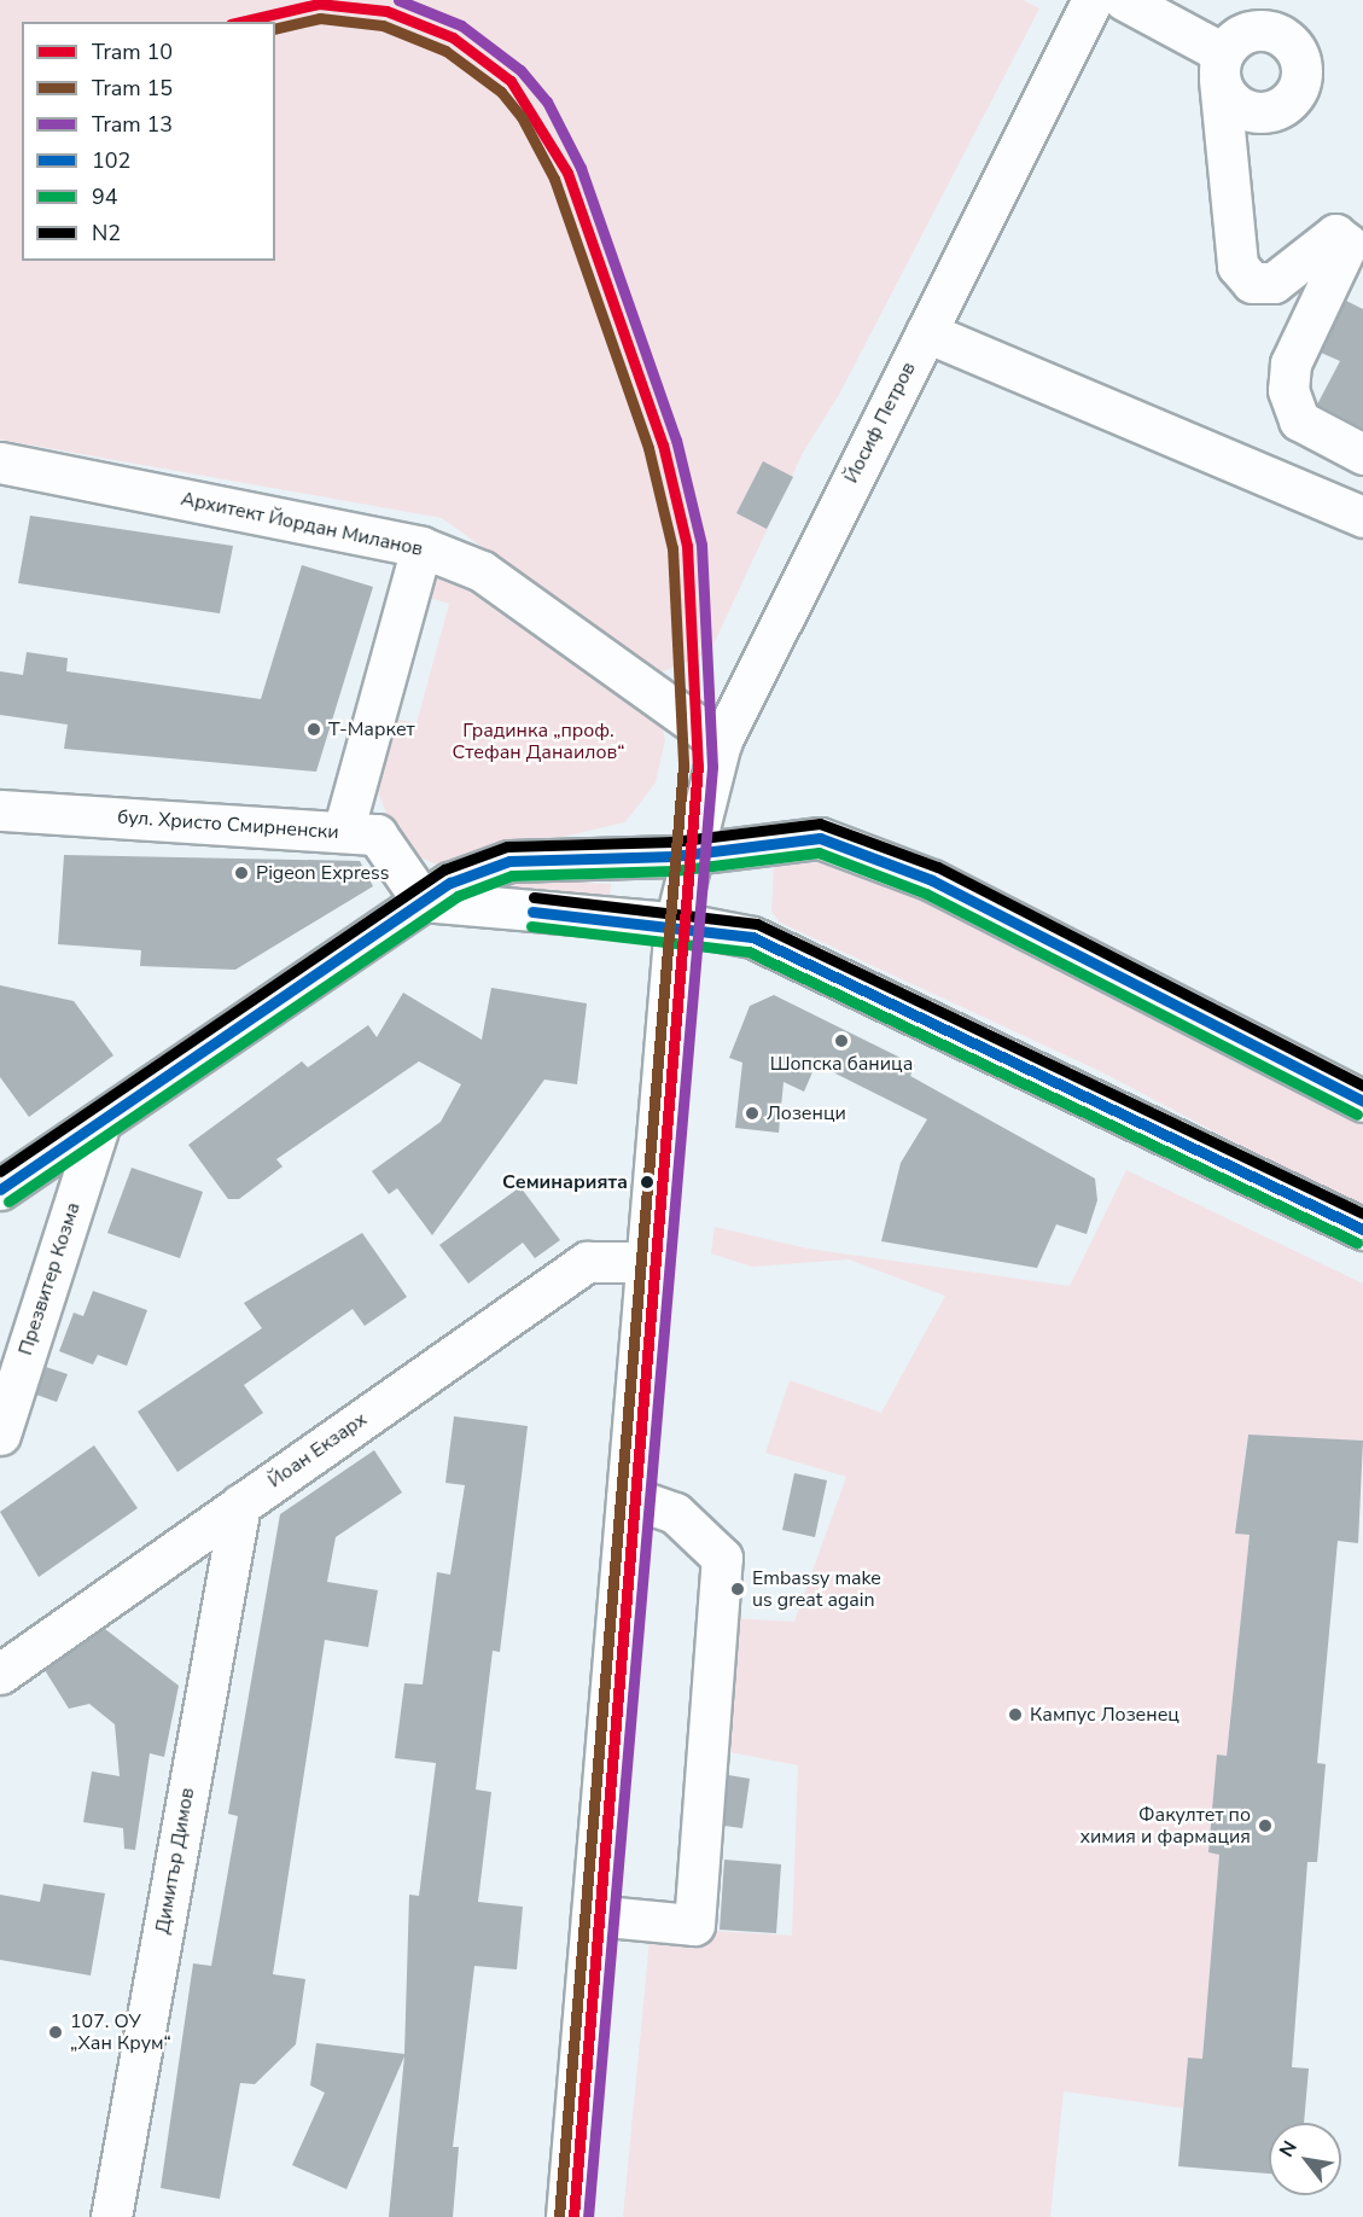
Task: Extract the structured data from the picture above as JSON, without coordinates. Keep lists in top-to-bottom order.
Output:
{
  "streets": {
    "street": [
      "Йосиф Петров",
      "Архитект Йордан Миланов",
      "бул. Христо Смирненски",
      "Презвитер Козма",
      "Йоан Екзарх",
      "Димитър Димов"
    ]
  },
  "crossings": [
    ["Йосиф Петров", "Архитект Йордан Миланов"],
    ["Йосиф Петров", "Йоан Екзарх"],
    ["Йоан Екзарх", "Димитър Димов"]
  ],
  "parks": ["Градинка „проф. Стефан Данаилов“"],
  "places": [
    "Т-Маркет",
    "Pigeon Express",
    "Шопска баница",
    "Лозенци",
    "Семинарията",
    "Embassy make us great again",
    "Кампус Лозенец",
    "Факултет по химия и фармация",
    "107. ОУ „Хан Крум“"
  ],
  "lines": [
    "tram line 13",
    "tram line 10",
    "tram line 15",
    "transit line N2",
    "transit line 102",
    "transit line 94"
  ],
  "legend": [
    "Tram 10",
    "Tram 15",
    "Tram 13",
    "102",
    "94",
    "N2"
  ],
  "north": "top left"
}
